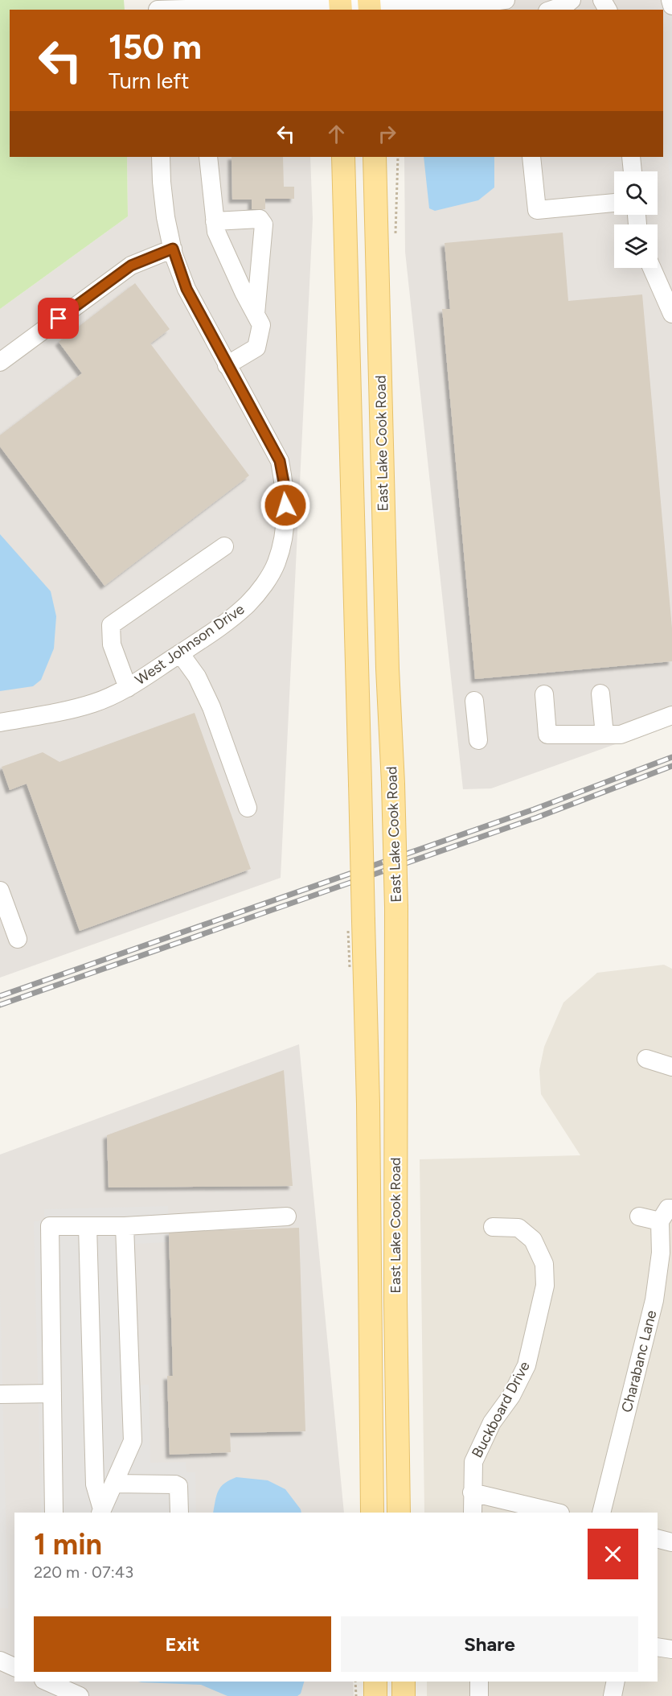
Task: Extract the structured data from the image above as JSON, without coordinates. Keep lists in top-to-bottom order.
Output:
{
  "streets": {
    "main road": ["East Lake Cook Road"],
    "street": ["West Johnson Drive", "Charabanc Lane", "Buckboard Drive"]
  },
  "page": {
    "turn": ["150 m", "Turn left"],
    "heading": ["1 min", "220 m · 07:43"],
    "buttons": ["Exit", "Share"]
  }
}
